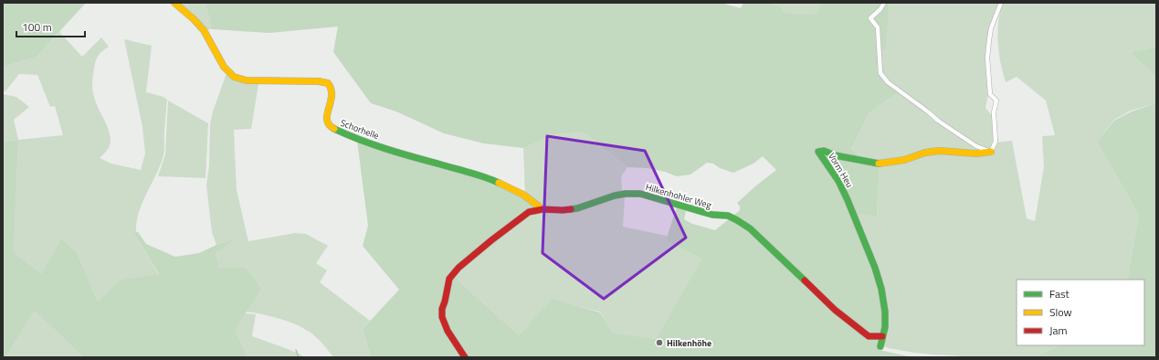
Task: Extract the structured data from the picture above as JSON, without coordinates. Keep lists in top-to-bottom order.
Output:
{
  "streets": {
    "street": ["Schorhelle", "Vorm Heu", "Hilkenhohler Weg"]
  },
  "crossings": [
    ["Schorhelle", "Hilkenhohler Weg"],
    ["Vorm Heu", "Hilkenhohler Weg"]
  ],
  "places": ["Hilkenhöhe"],
  "legend": ["Fast", "Slow", "Jam"],
  "scale_bar": "100 m"
}
